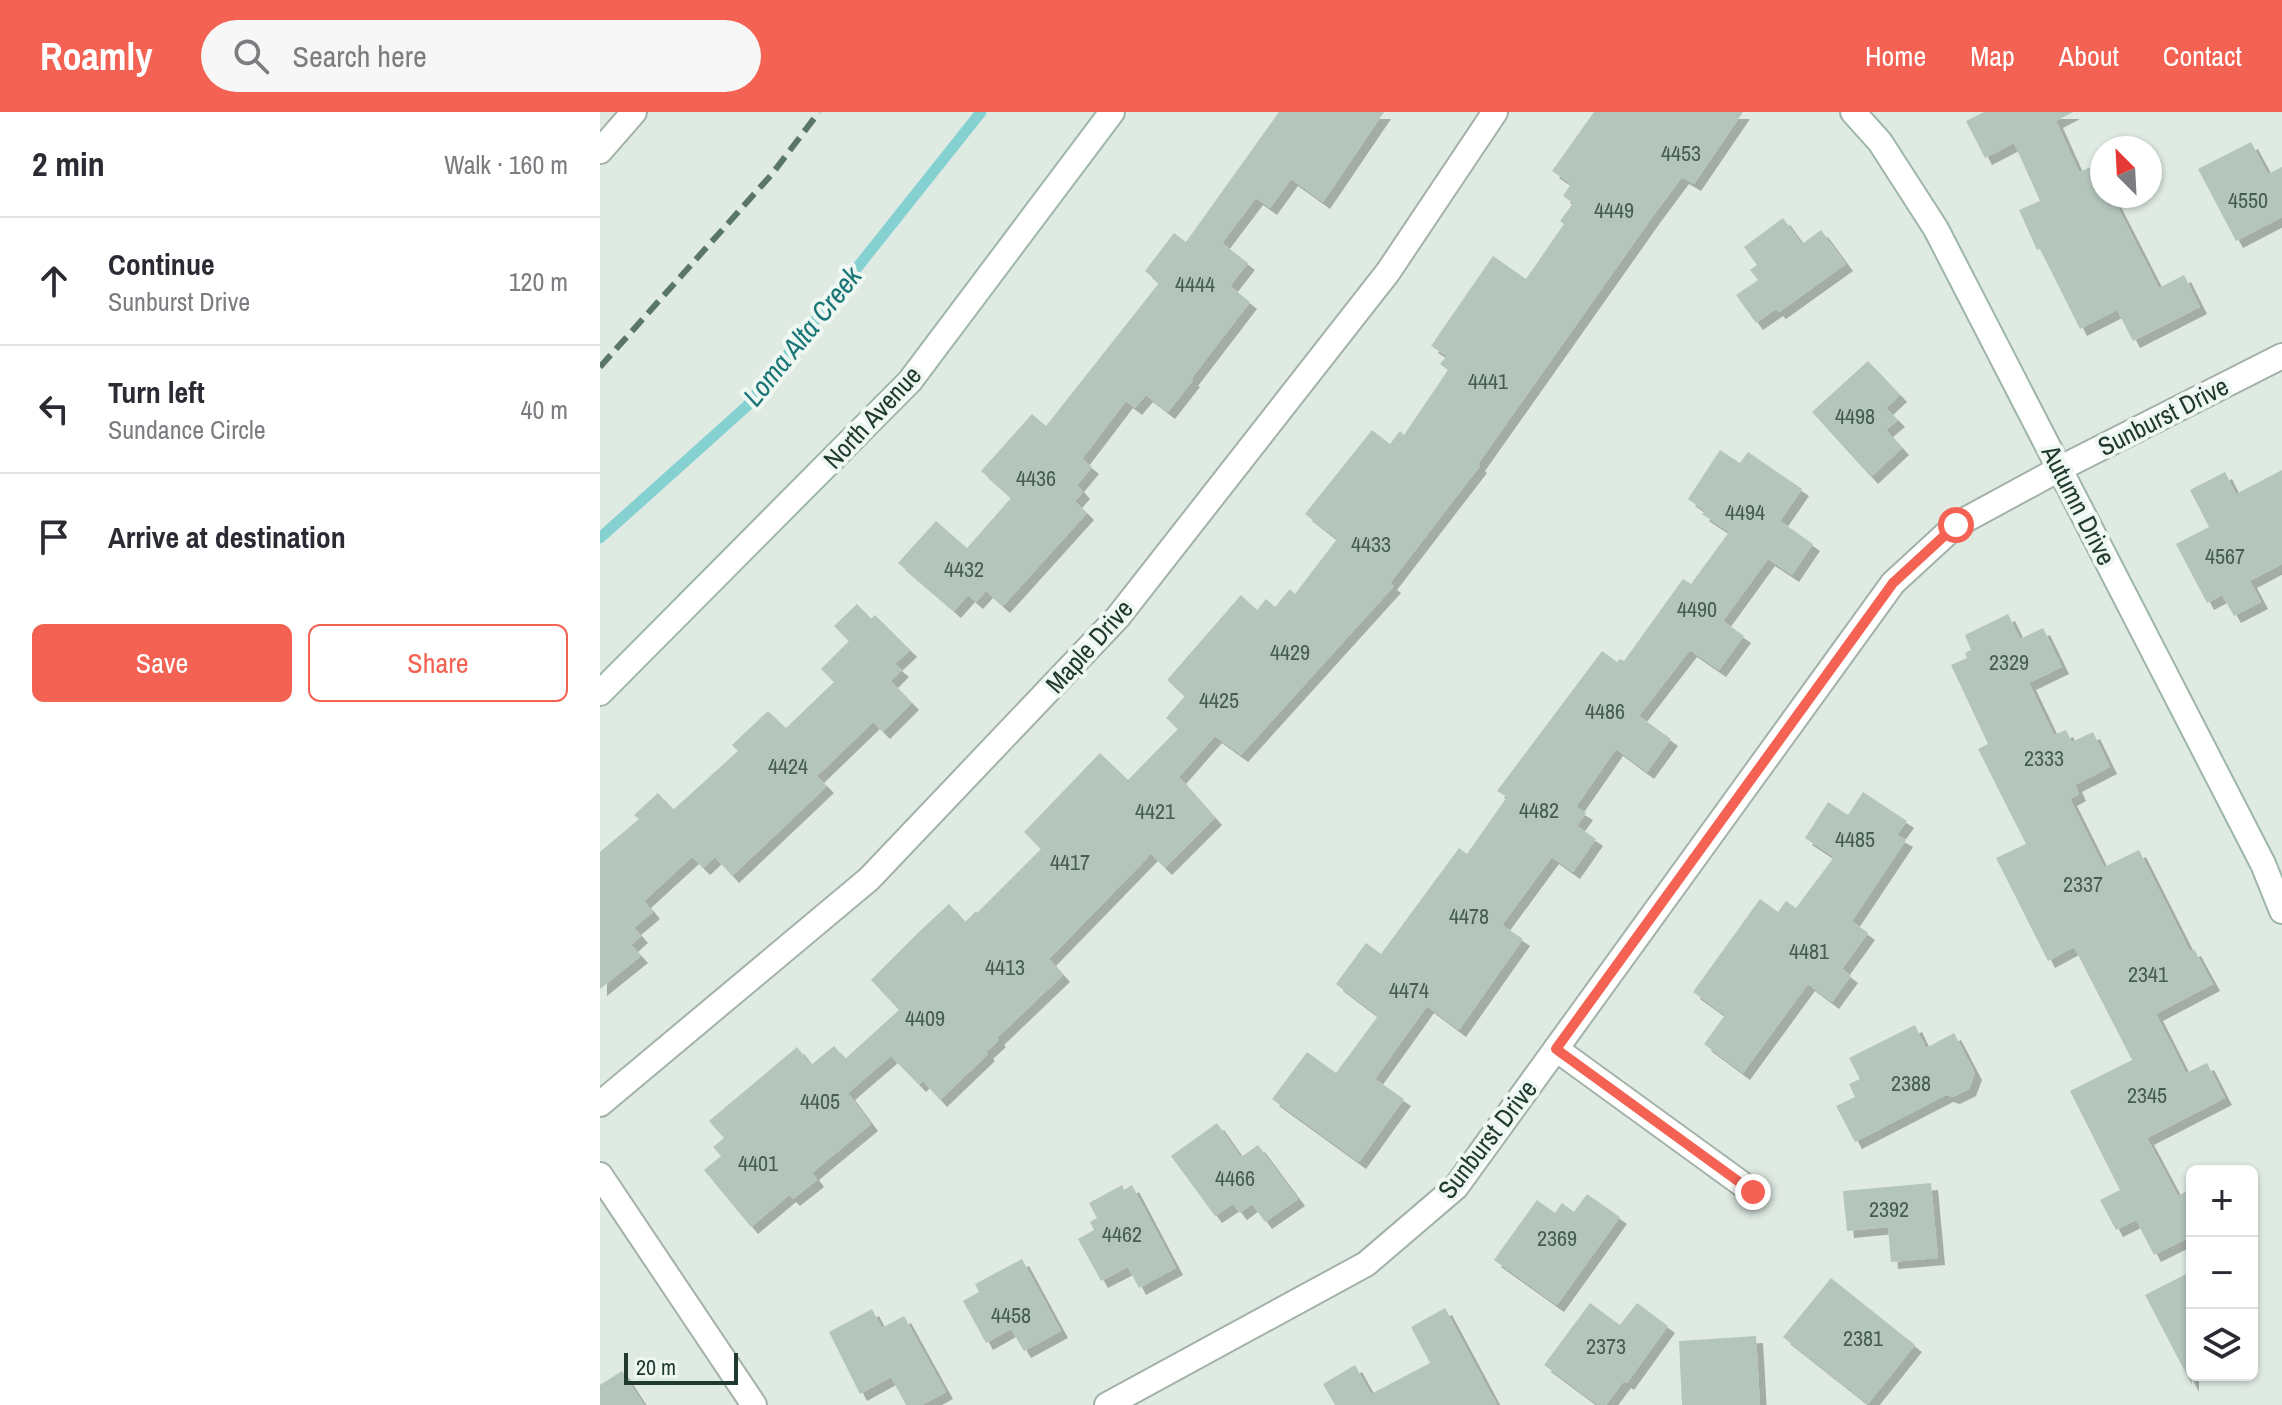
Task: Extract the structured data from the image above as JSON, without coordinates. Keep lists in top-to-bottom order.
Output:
{
  "streets": {
    "street": [
      "Sunburst Drive",
      "North Avenue",
      "Autumn Drive",
      "Maple Drive"
    ]
  },
  "crossings": [
    ["Sunburst Drive", "Autumn Drive"]
  ],
  "water": ["Loma Alta Creek"],
  "house_numbers": [
    "4453",
    "4550",
    "4449",
    "4444",
    "4441",
    "4498",
    "4436",
    "4494",
    "4433",
    "4567",
    "4432",
    "4490",
    "4429",
    "2329",
    "4425",
    "4486",
    "2333",
    "4424",
    "4482",
    "4421",
    "4485",
    "4417",
    "2337",
    "4478",
    "4481",
    "4413",
    "2341",
    "4474",
    "4409",
    "2388",
    "2345",
    "4405",
    "4401",
    "4466",
    "2392",
    "4462",
    "2369",
    "4458",
    "2381",
    "2373"
  ],
  "scale_bar": "20 m",
  "north": "top left",
  "page": {
    "header": "Roamly",
    "search": "Search here",
    "nav": [
      "Home",
      "Map",
      "About",
      "Contact"
    ],
    "heading": ["2 min", "Walk · 160 m"],
    "list": [
      ["Continue", "Sunburst Drive", "120 m"],
      ["Turn left", "Sundance Circle", "40 m"],
      "Arrive at destination"
    ],
    "buttons": ["Save", "Share"],
    "map_buttons": ["+", "−"],
    "scale": "20 m"
  }
}
